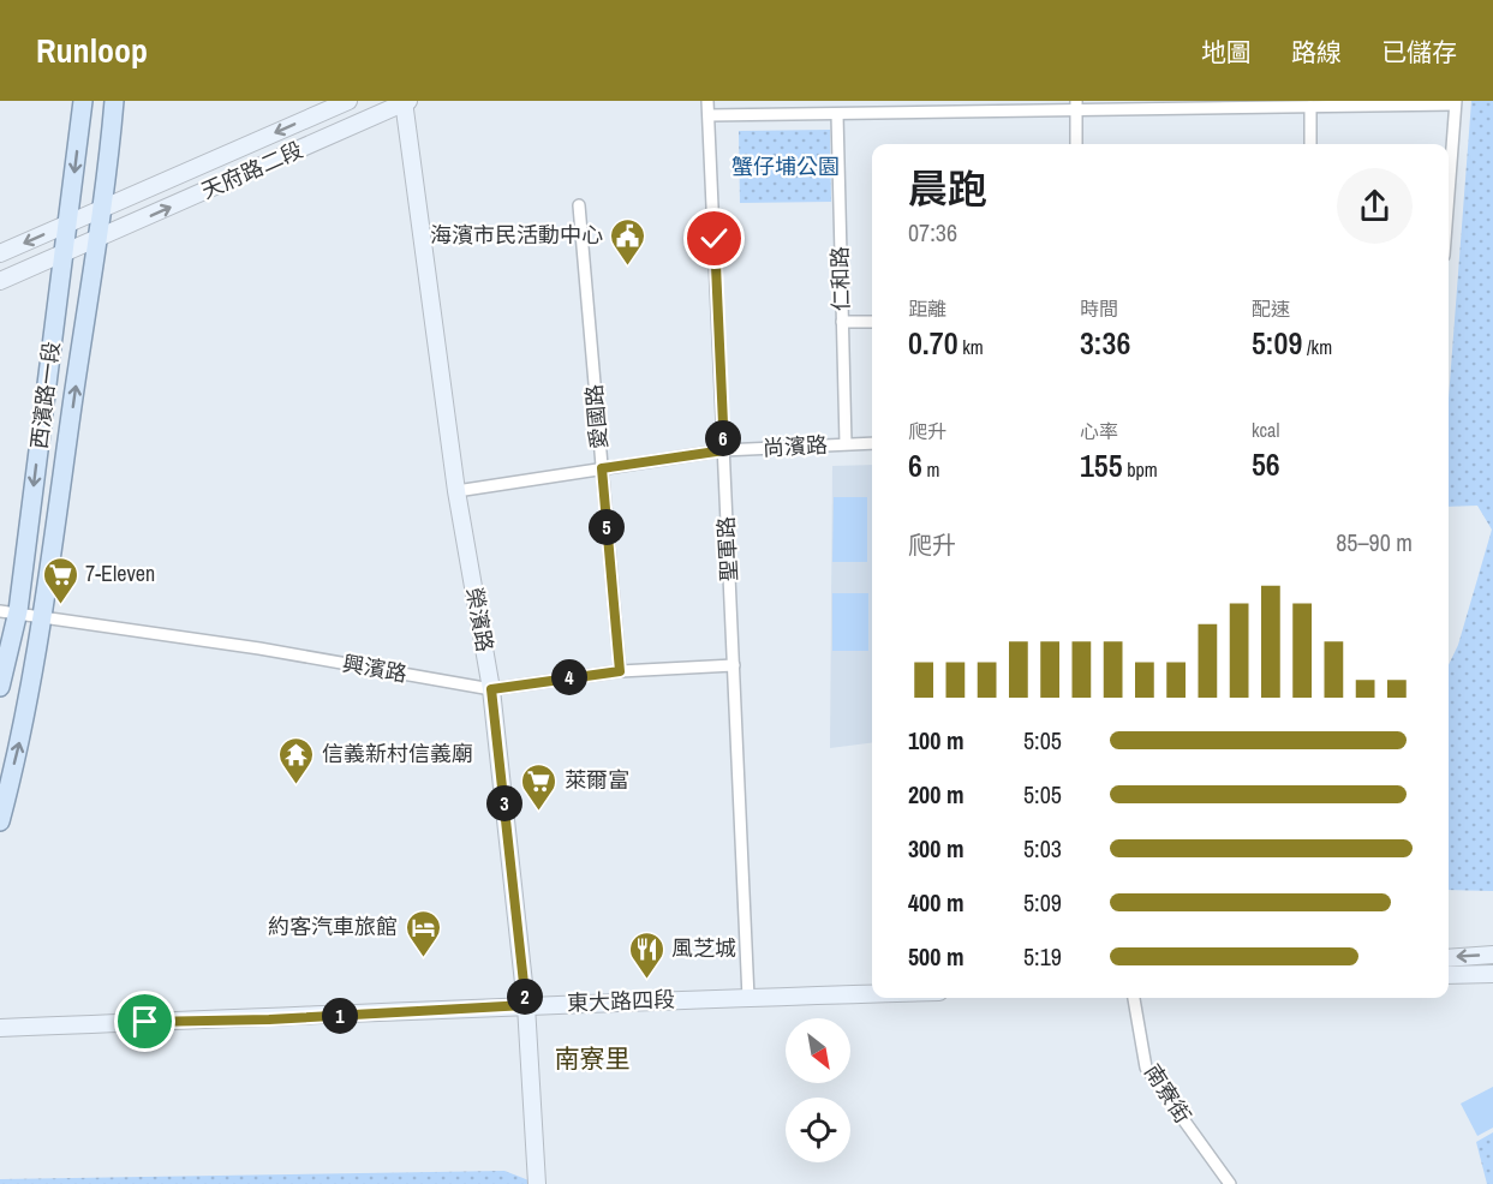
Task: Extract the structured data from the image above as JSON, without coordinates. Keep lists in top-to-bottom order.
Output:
{
  "streets": {
    "main road": ["西濱路一段"],
    "street": [
      "天府路二段",
      "仁和路",
      "愛國路",
      "尚濱路",
      "聖軍路",
      "榮濱路",
      "興濱路",
      "東大路四段",
      "南寮街"
    ]
  },
  "crossings": [
    ["天府路二段", "西濱路一段"],
    ["天府路二段", "榮濱路"],
    ["仁和路", "尚濱路"],
    ["西濱路一段", "興濱路"],
    ["愛國路", "尚濱路"],
    ["愛國路", "興濱路"],
    ["尚濱路", "聖軍路"],
    ["尚濱路", "榮濱路"],
    ["聖軍路", "興濱路"],
    ["聖軍路", "東大路四段"],
    ["榮濱路", "興濱路"],
    ["榮濱路", "東大路四段"]
  ],
  "districts": ["南寮里"],
  "parks": ["蟹仔埔公園"],
  "places": {
    "public building": ["海濱市民活動中心"],
    "supermarket": ["7-Eleven", "萊爾富"],
    "temple": ["信義新村信義廟"],
    "hotel": ["約客汽車旅館"],
    "restaurant": ["風芝城"]
  },
  "north": "bottom right",
  "page": {
    "header": "Runloop",
    "nav": ["地圖", "路線", "已儲存"],
    "heading": ["晨跑", "07:36"],
    "stats": [
      ["距離", "0.70 km"],
      ["時間", "3:36"],
      ["配速", "5:09 /km"],
      ["爬升", "6 m"],
      ["心率", "155 bpm"],
      ["kcal", "56"]
    ],
    "pins": [
      "6",
      "5",
      "4",
      "3",
      "2",
      "1"
    ],
    "chart": ["爬升", "85–90 m"],
    "list": [
      {
        "name": "100 m",
        "note": "5:05"
      },
      {
        "name": "200 m",
        "note": "5:05"
      },
      {
        "name": "300 m",
        "note": "5:03"
      },
      {
        "name": "400 m",
        "note": "5:09"
      },
      {
        "name": "500 m",
        "note": "5:19"
      }
    ]
  }
}
